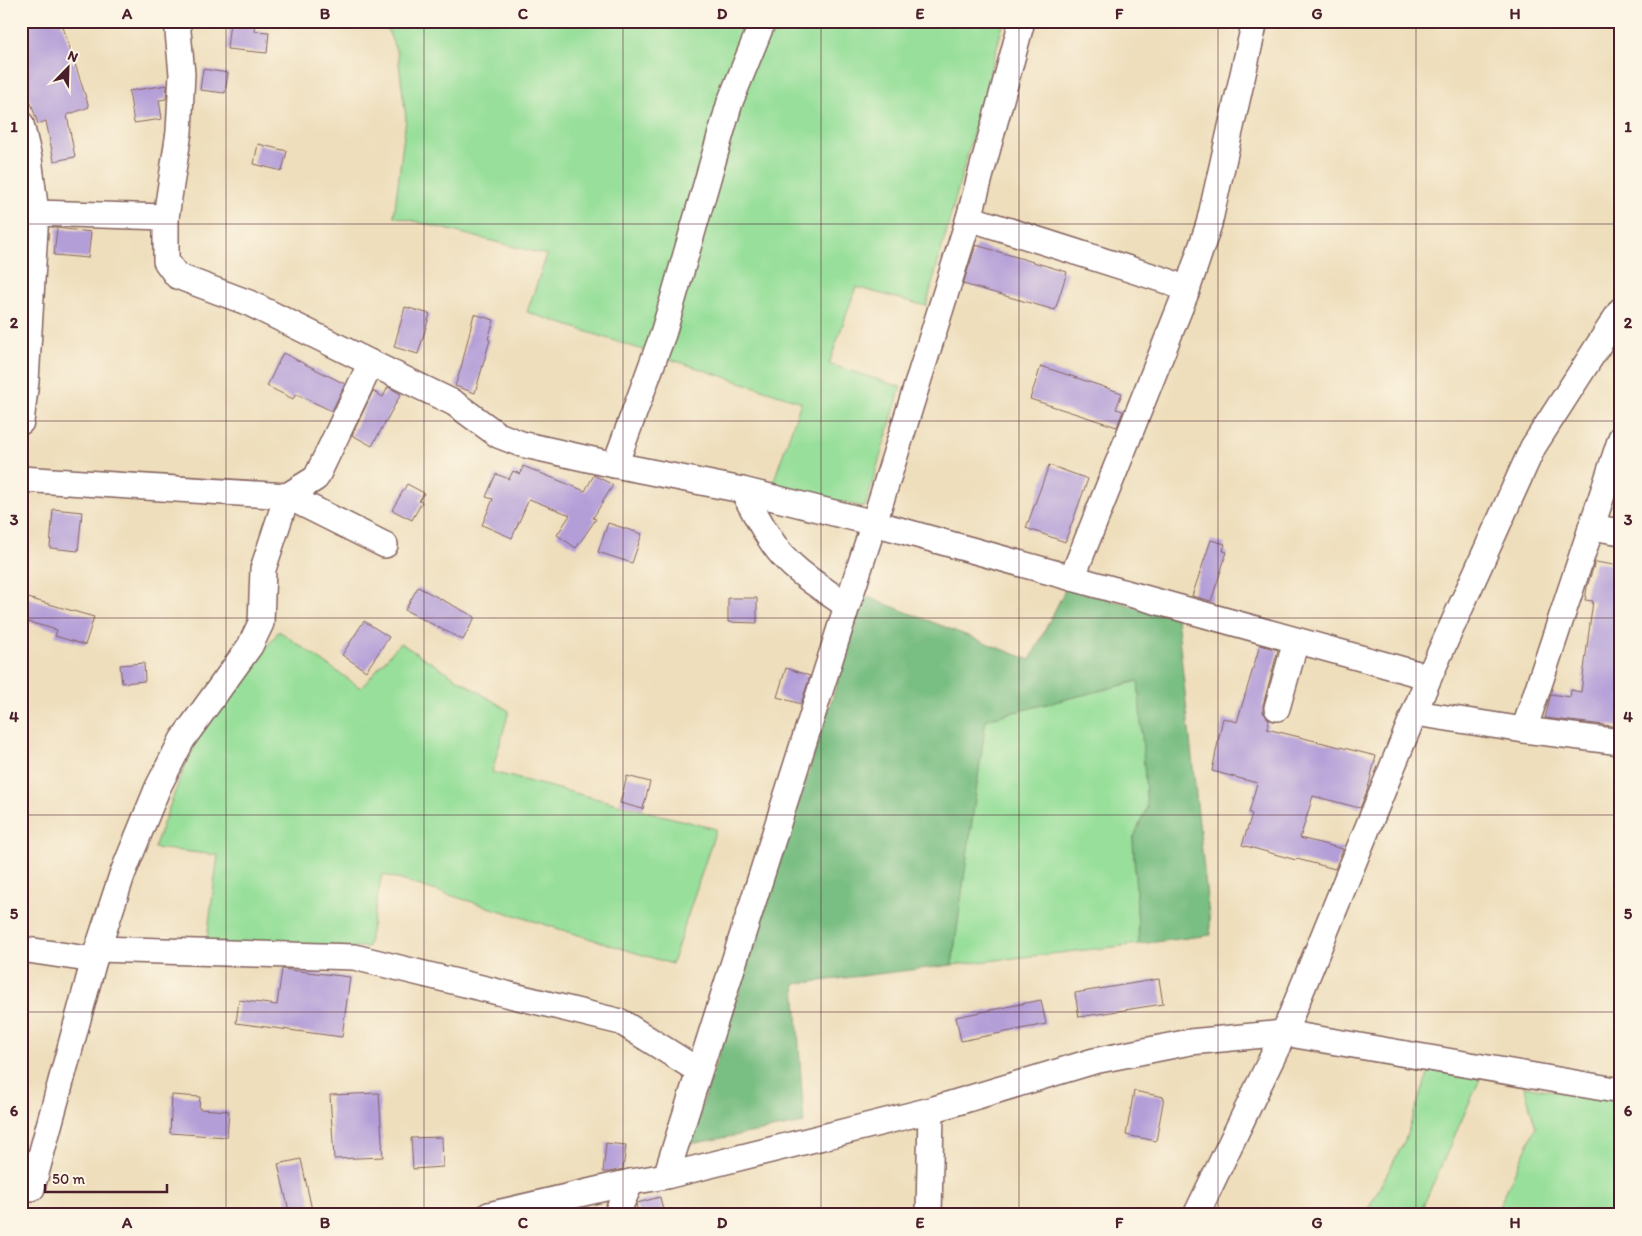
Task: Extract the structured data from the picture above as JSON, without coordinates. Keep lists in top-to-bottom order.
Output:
{
  "scale_bar": "50 m",
  "north": "top right",
  "grid": {
    "columns": [
      "A",
      "B",
      "C",
      "D",
      "E",
      "F",
      "G",
      "H"
    ],
    "rows": [
      "1",
      "2",
      "3",
      "4",
      "5",
      "6"
    ]
  }
}
